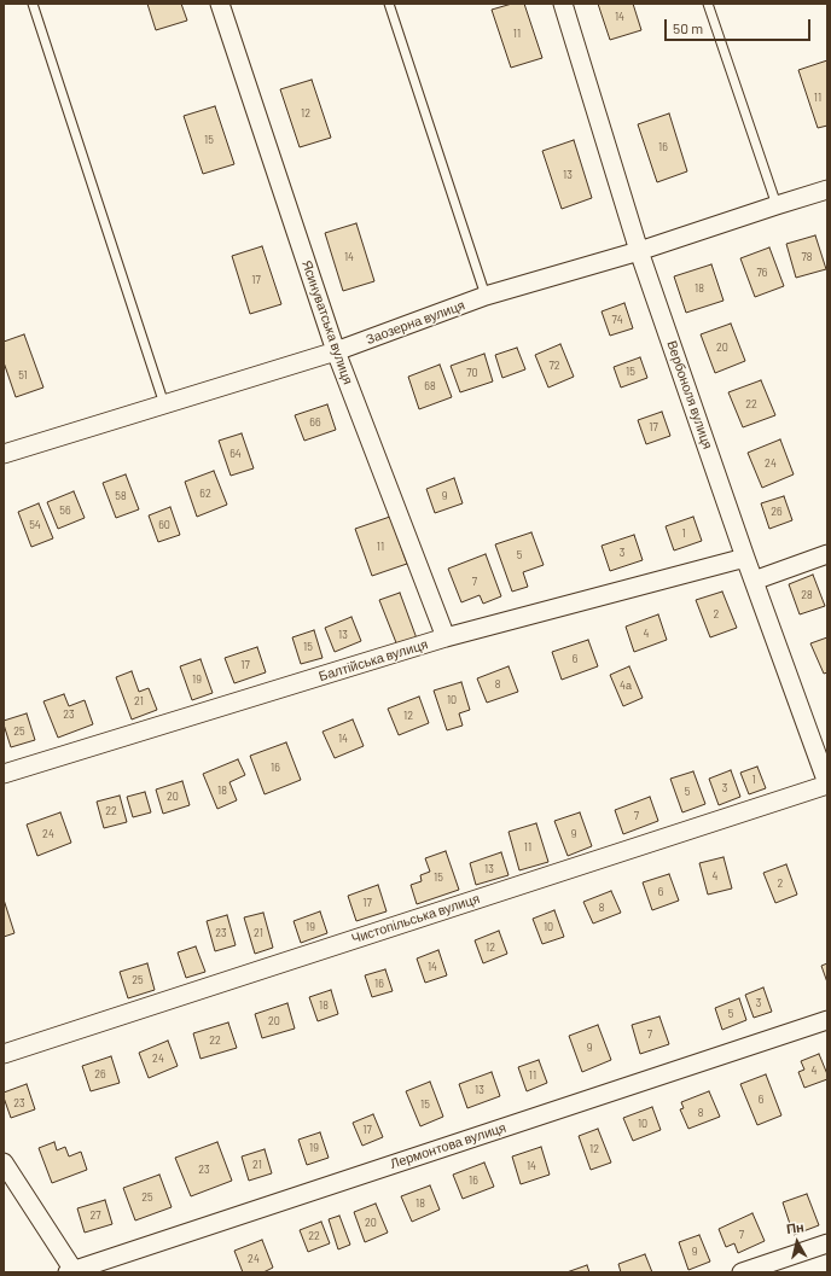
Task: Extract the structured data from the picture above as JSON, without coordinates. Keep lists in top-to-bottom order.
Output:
{
  "streets": {
    "street": [
      "Ясинуватська вулиця",
      "Заозерна вулиця",
      "Вербоноля вулиця",
      "Балтійська вулиця",
      "Чистопільська вулиця",
      "Лермонтова вулиця"
    ]
  },
  "crossings": [
    ["Ясинуватська вулиця", "Заозерна вулиця"],
    ["Ясинуватська вулиця", "Балтійська вулиця"],
    ["Заозерна вулиця", "Вербоноля вулиця"],
    ["Вербоноля вулиця", "Балтійська вулиця"],
    ["Вербоноля вулиця", "Чистопільська вулиця"]
  ],
  "house_numbers": [
    "14",
    "11",
    "11",
    "12",
    "15",
    "16",
    "13",
    "14",
    "78",
    "76",
    "17",
    "18",
    "74",
    "20",
    "72",
    "15",
    "70",
    "51",
    "68",
    "22",
    "66",
    "17",
    "64",
    "24",
    "62",
    "58",
    "9",
    "56",
    "26",
    "54",
    "60",
    "1",
    "11",
    "3",
    "5",
    "7",
    "28",
    "2",
    "4",
    "13",
    "15",
    "6",
    "17",
    "19",
    "8",
    "4а",
    "10",
    "21",
    "23",
    "12",
    "25",
    "14",
    "16",
    "1",
    "3",
    "18",
    "5",
    "20",
    "22",
    "7",
    "24",
    "9",
    "11",
    "13",
    "4",
    "15",
    "2",
    "6",
    "17",
    "8",
    "19",
    "10",
    "23",
    "21",
    "12",
    "14",
    "25",
    "16",
    "3",
    "18",
    "5",
    "20",
    "7",
    "22",
    "9",
    "24",
    "4",
    "26",
    "11",
    "13",
    "6",
    "23",
    "15",
    "8",
    "10",
    "17",
    "19",
    "12",
    "21",
    "14",
    "23",
    "16",
    "25",
    "18",
    "27",
    "20",
    "7",
    "22",
    "9",
    "24"
  ],
  "scale_bar": "50 m",
  "north": "top"
}
